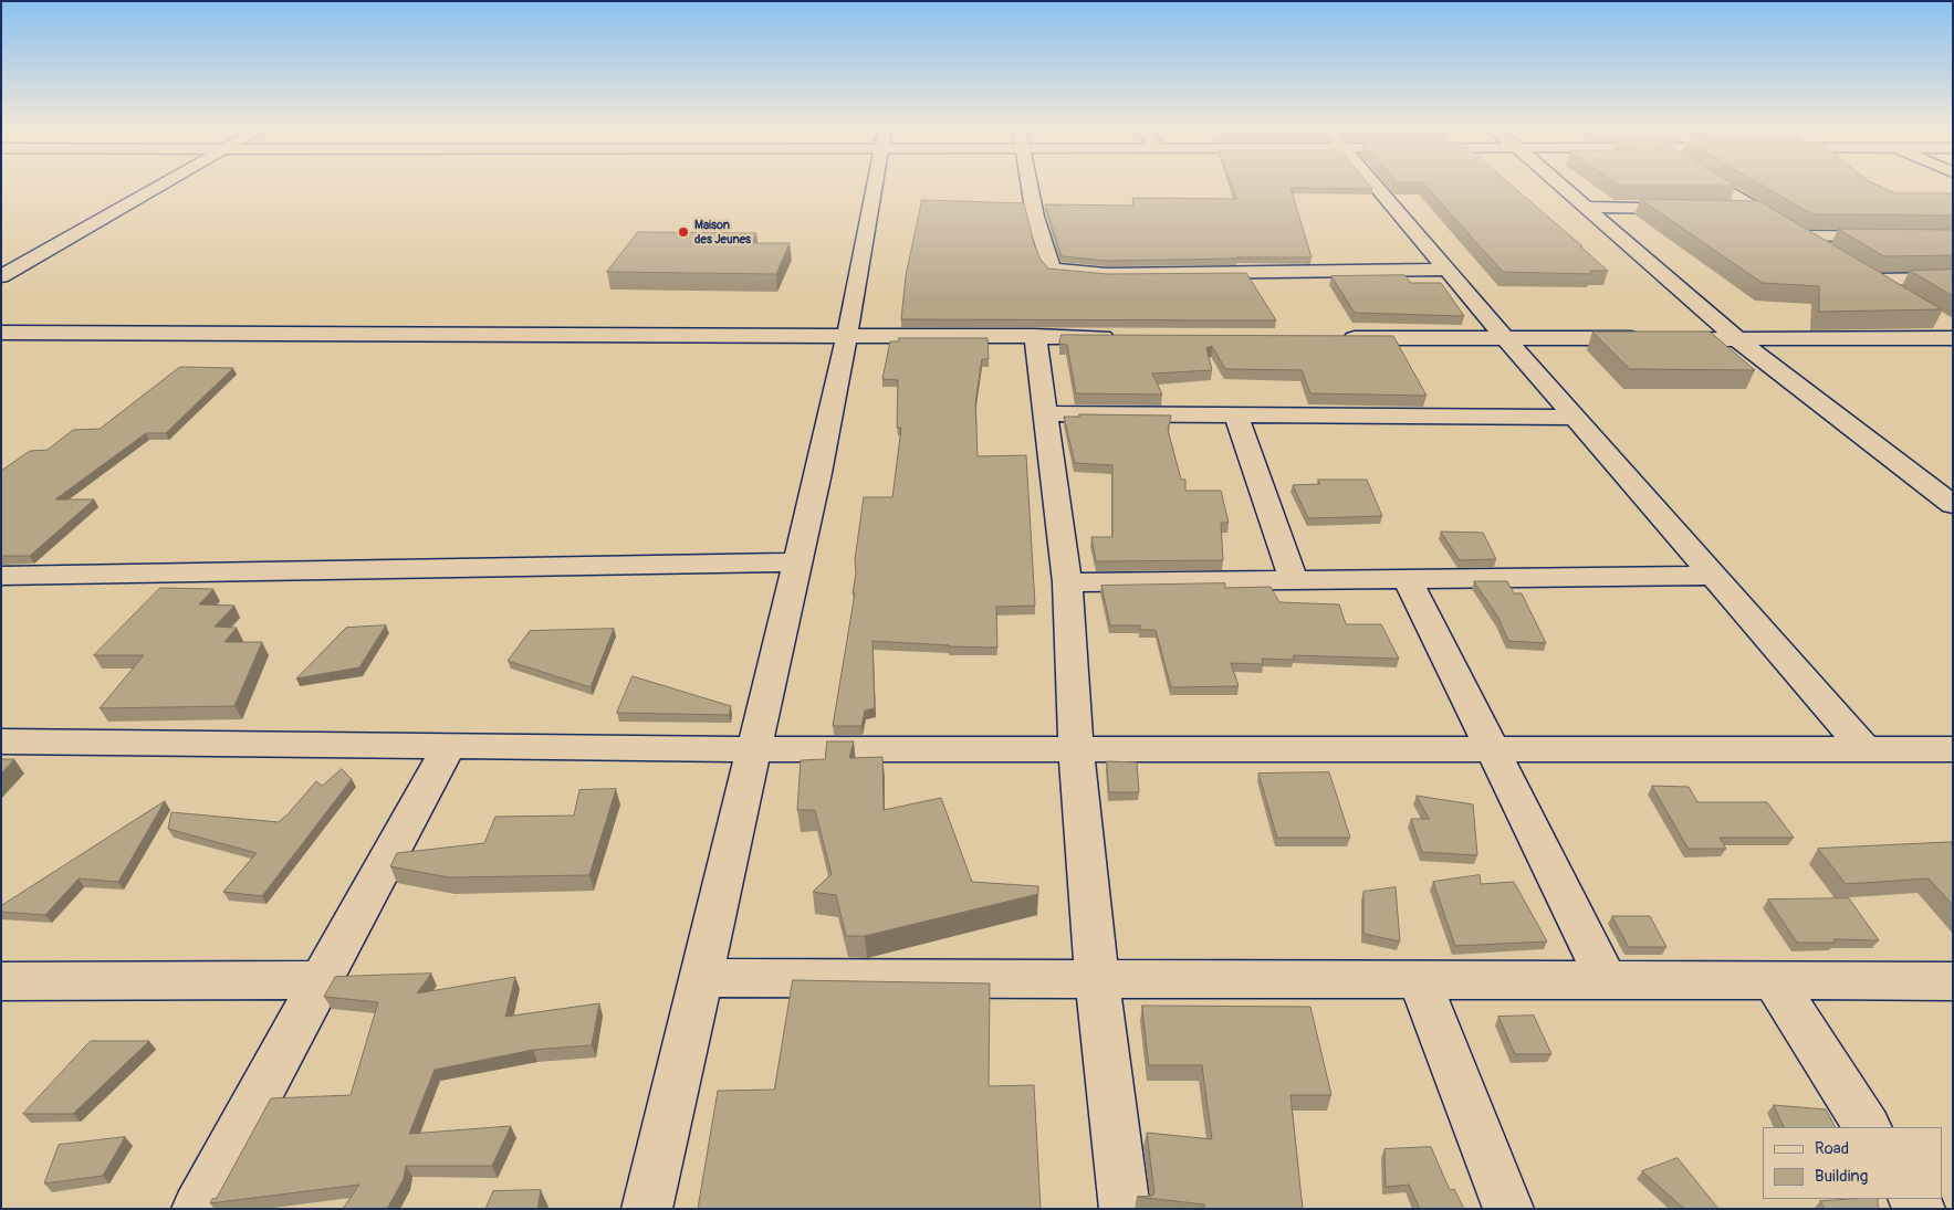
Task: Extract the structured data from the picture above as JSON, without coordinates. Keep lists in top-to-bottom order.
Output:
{
  "places": ["Maison des Jeunes"],
  "legend": ["Road", "Building"]
}
